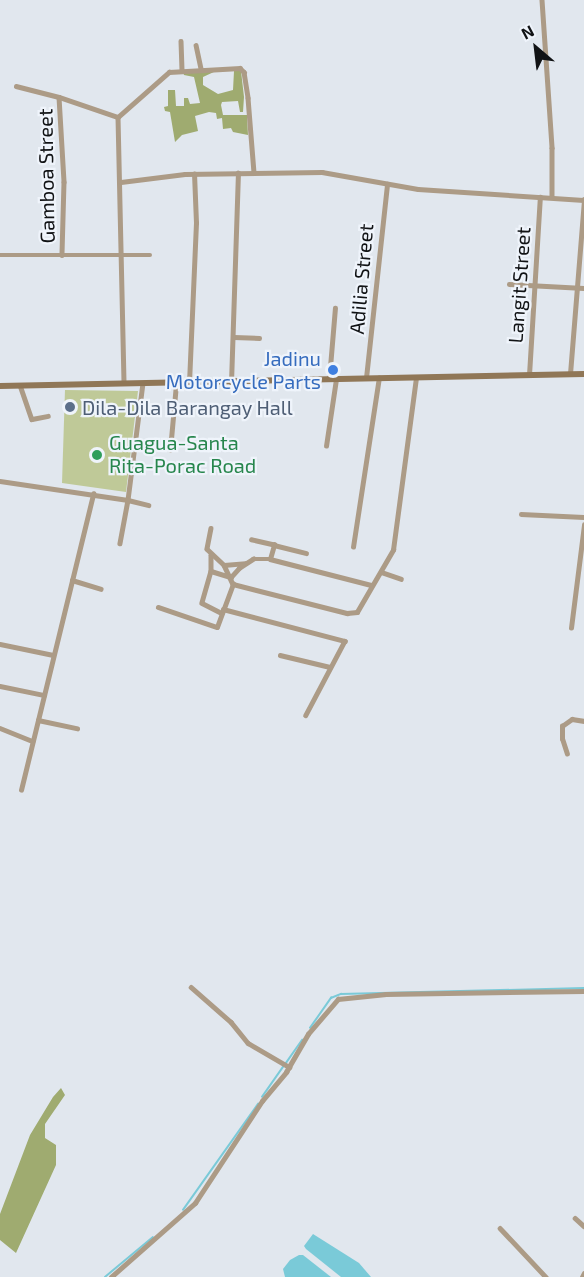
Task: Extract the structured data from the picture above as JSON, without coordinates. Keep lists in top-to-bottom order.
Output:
{
  "streets": {
    "street": ["Gamboa Street", "Adilia Street", "Langit Street"]
  },
  "places": ["Jadinu Motorcycle Parts", "Dila-Dila Barangay Hall", "Guagua-Santa Rita-Porac Road"],
  "north": "top left"
}
